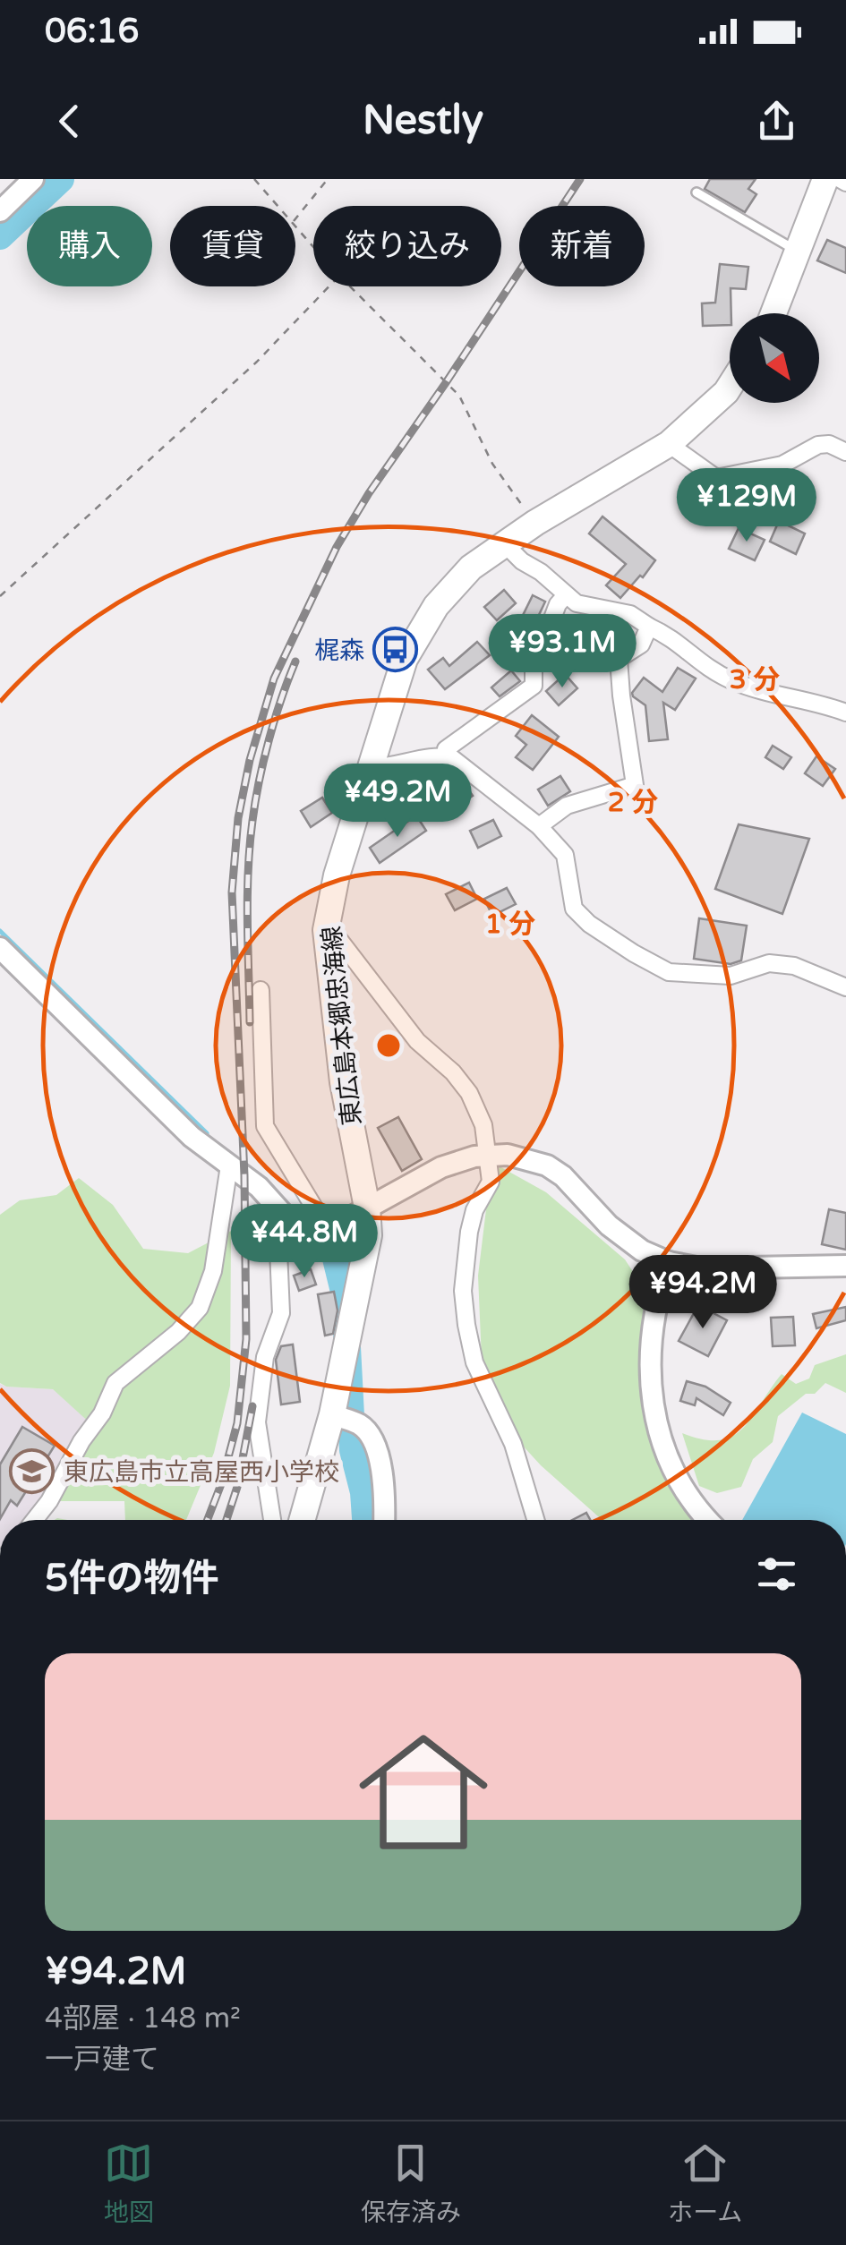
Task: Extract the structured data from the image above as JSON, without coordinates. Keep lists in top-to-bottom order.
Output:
{
  "streets": {
    "main road": ["東広島本郷忠海線"]
  },
  "places": {
    "bus stop": ["梶森"],
    "school or university": ["東広島市立高屋西小学校"]
  },
  "north": "bottom right",
  "page": {
    "status": "06:16",
    "header": "Nestly",
    "chip": [
      "購入",
      "賃貸",
      "絞り込み",
      "新着"
    ],
    "price": [
      "¥129M",
      "¥93.1M",
      "¥49.2M",
      "¥44.8M",
      "¥94.2M"
    ],
    "heading": "5件の物件",
    "list": [
      {
        "name": "¥94.2M",
        "note": "4部屋 · 148 m² · 一戸建て"
      }
    ],
    "tabs": ["地図", "保存済み", "ホーム"]
  },
  "rings": ["3 分", "2 分", "1 分"]
}
